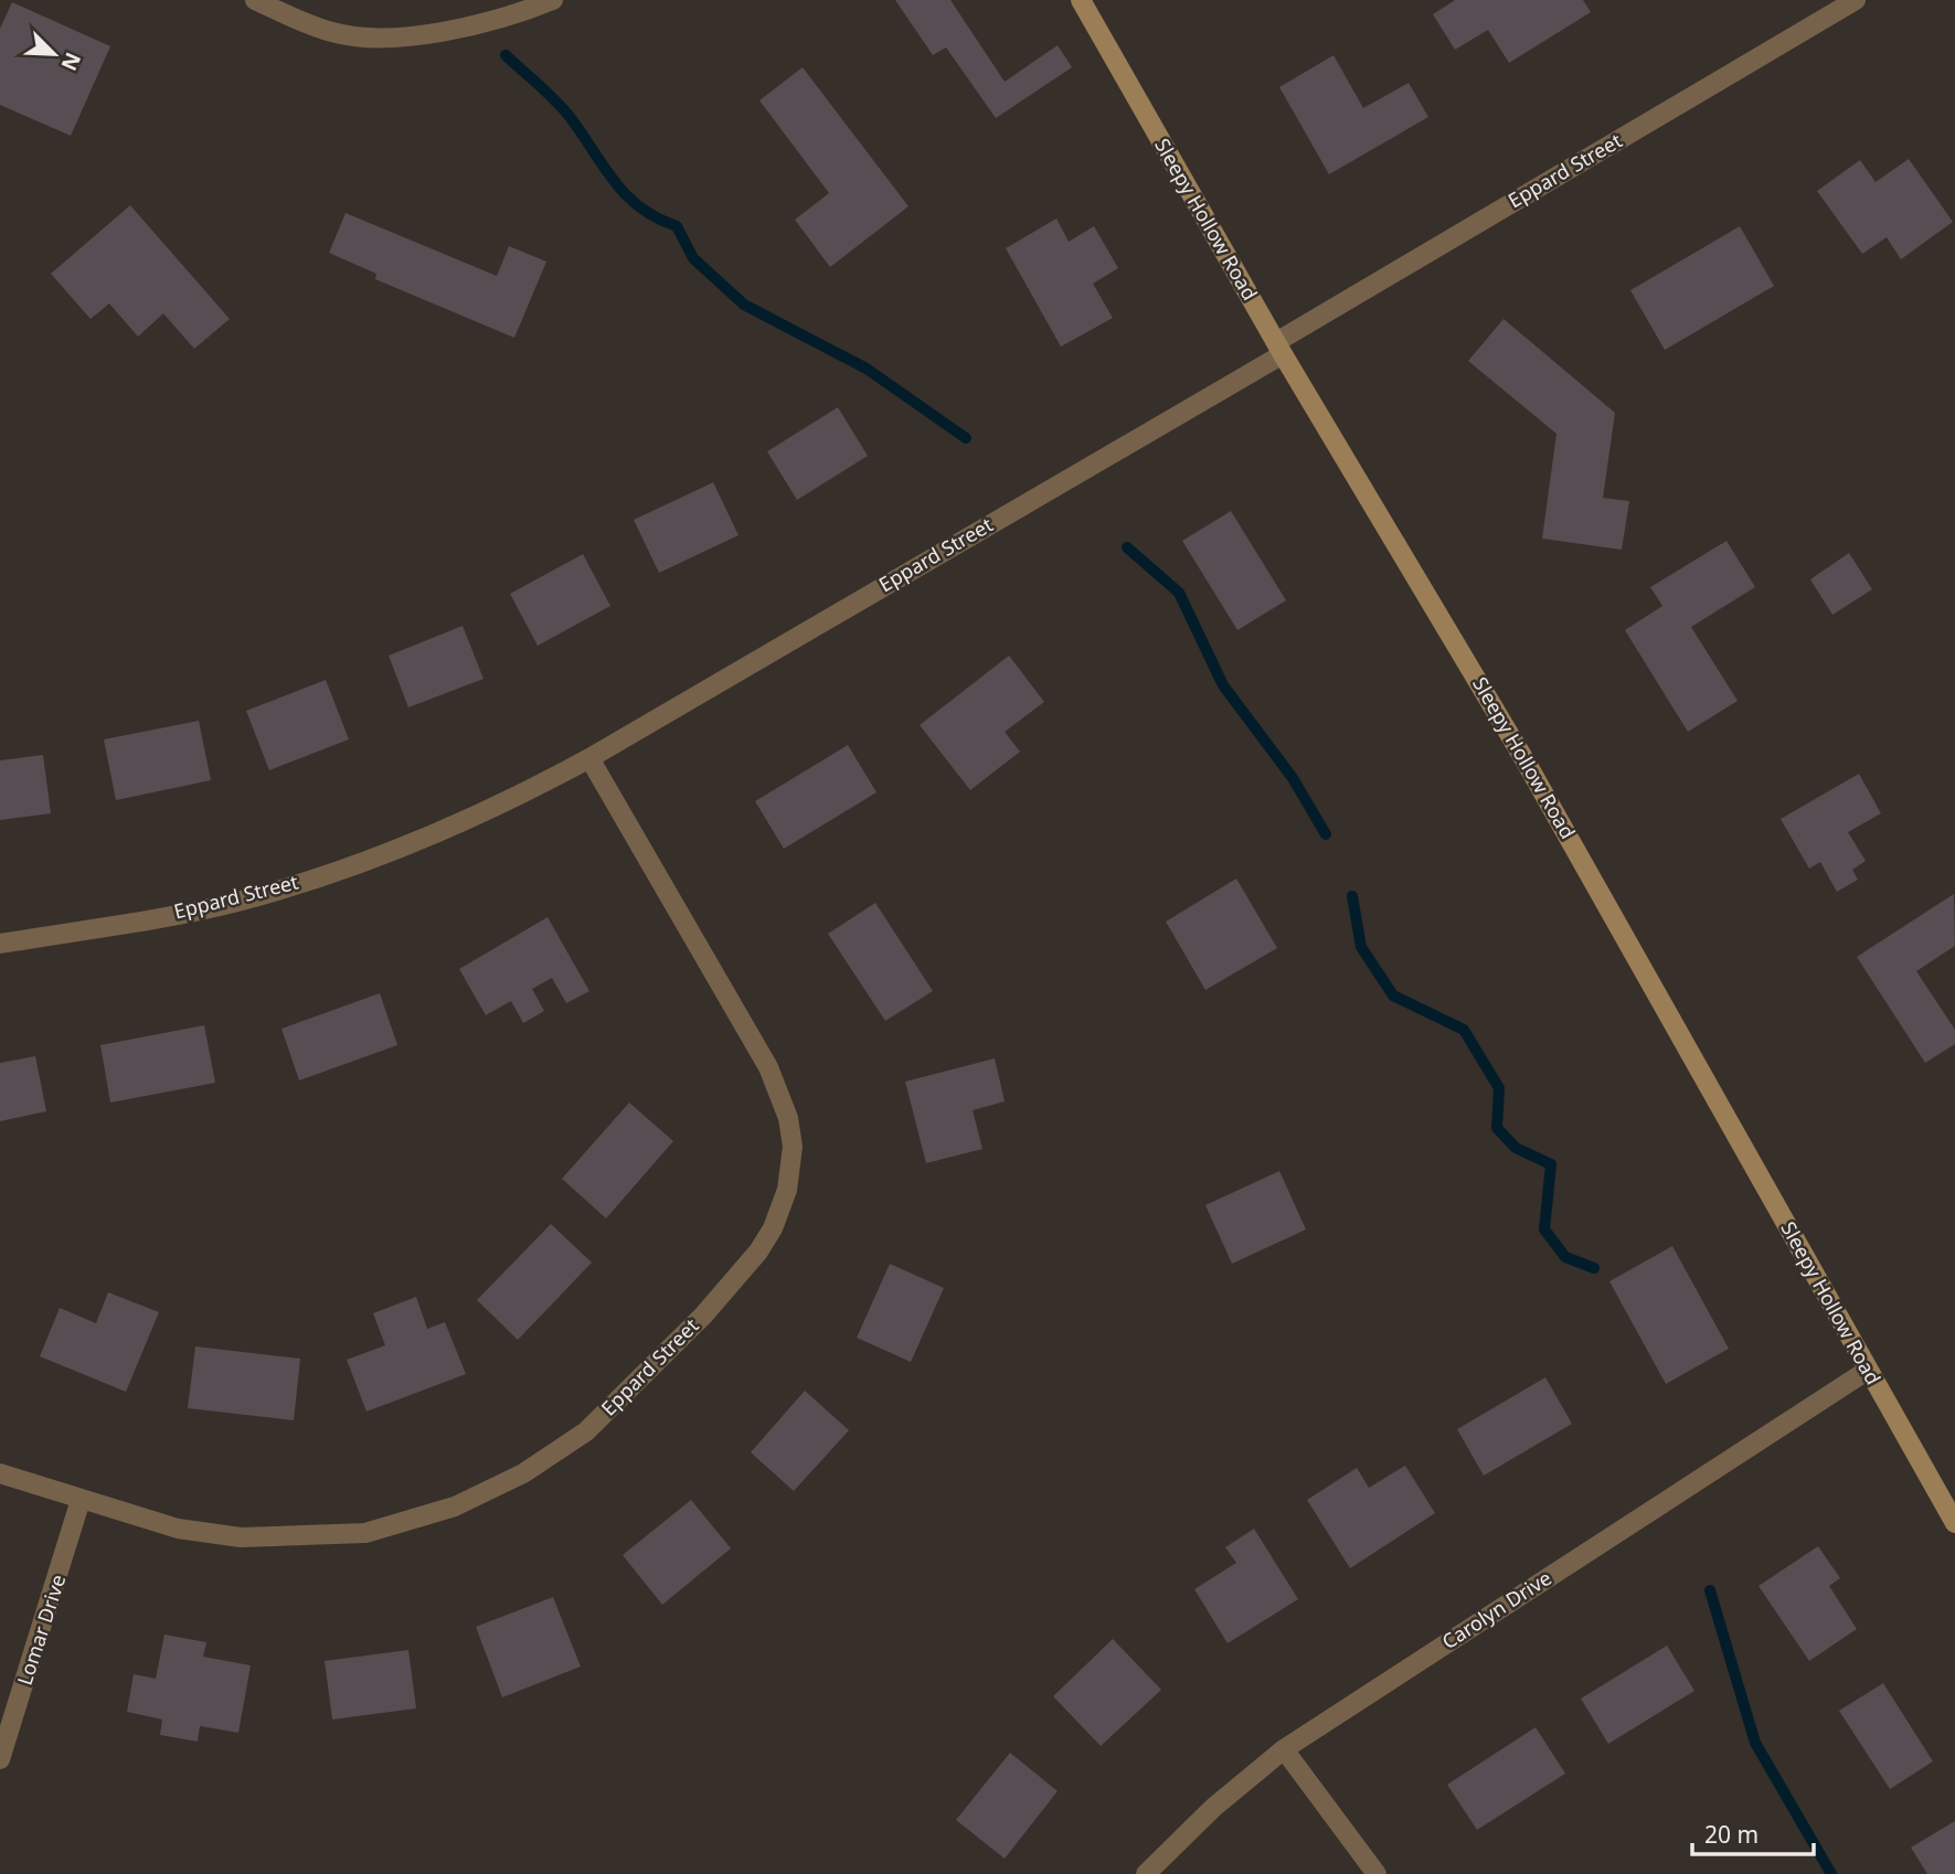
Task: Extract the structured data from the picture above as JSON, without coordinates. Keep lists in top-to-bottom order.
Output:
{
  "streets": {
    "main road": ["Sleepy Hollow Road"],
    "street": ["Eppard Street", "Carolyn Drive", "Lomar Drive"]
  },
  "crossings": [
    ["Eppard Street", "Sleepy Hollow Road"],
    ["Eppard Street", "Lomar Drive"],
    ["Sleepy Hollow Road", "Carolyn Drive"]
  ],
  "scale_bar": "20 m",
  "north": "bottom right"
}
